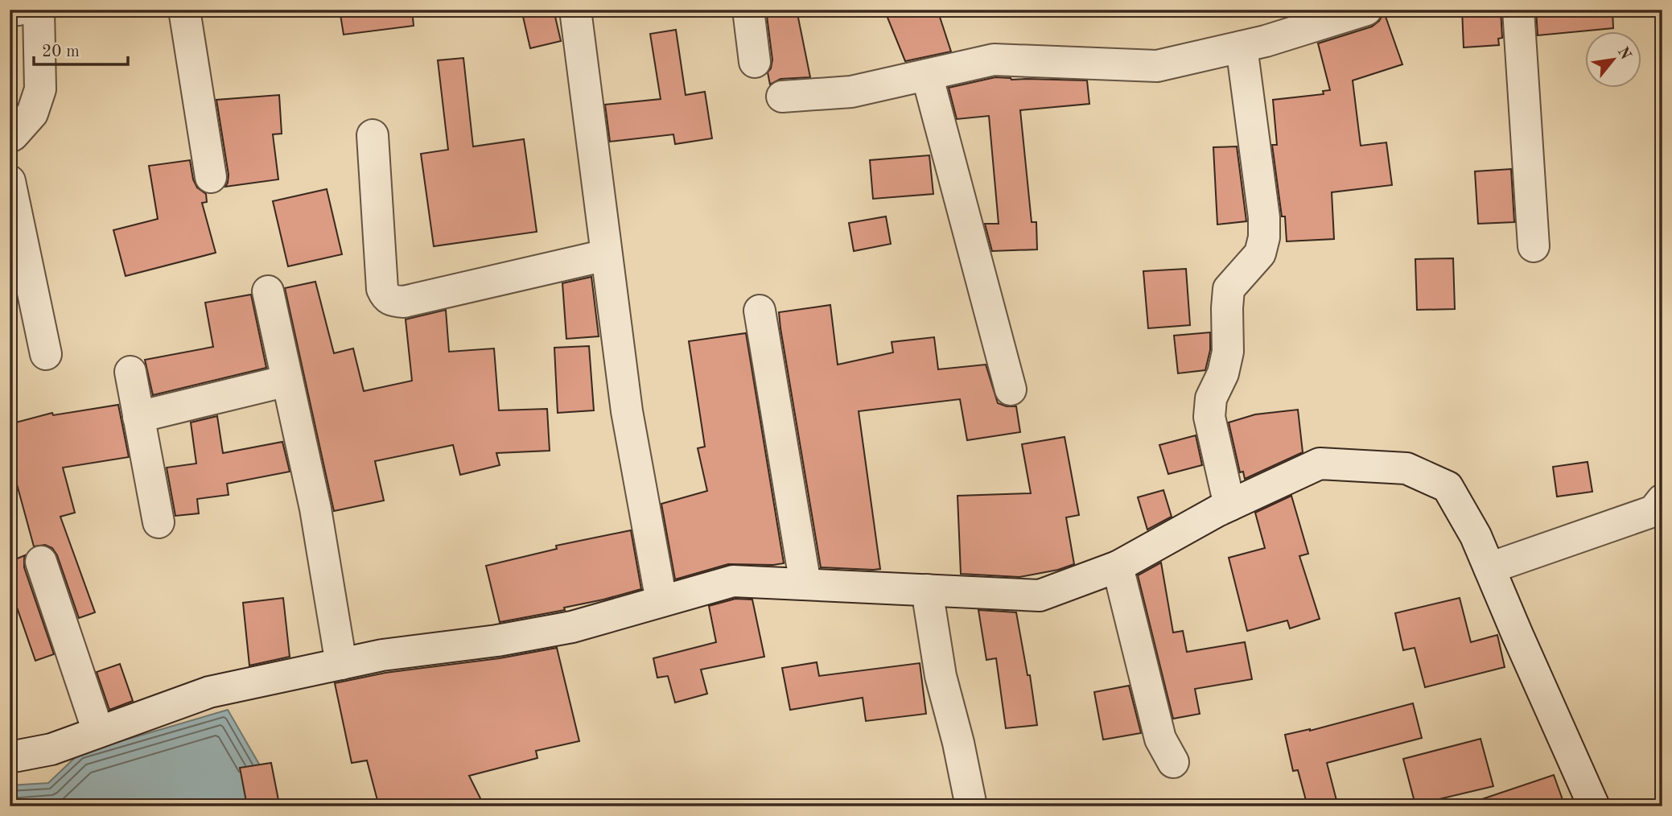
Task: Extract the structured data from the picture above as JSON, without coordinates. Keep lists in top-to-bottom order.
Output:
{
  "scale_bar": "20 m",
  "north": "top right"
}
